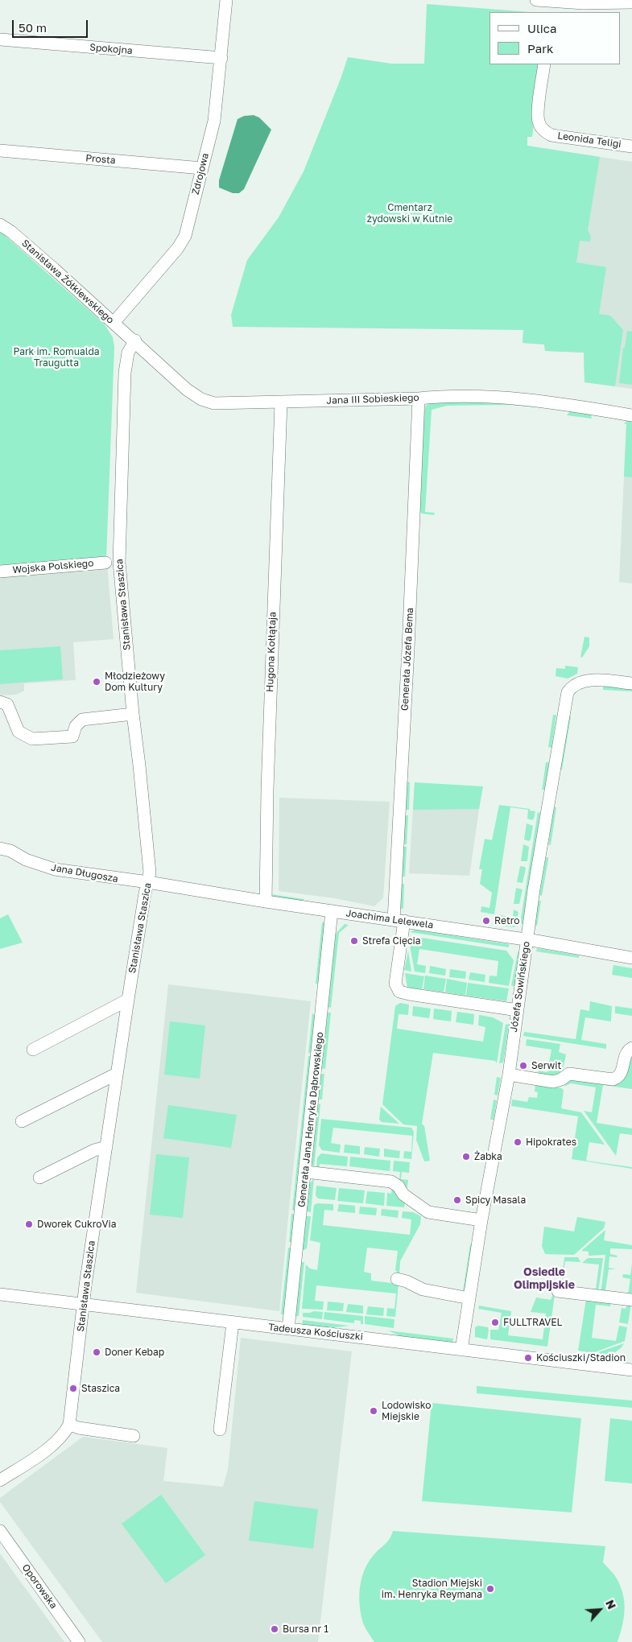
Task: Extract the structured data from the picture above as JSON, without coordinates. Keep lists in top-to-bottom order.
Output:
{
  "streets": {
    "street": [
      "Spokojna",
      "Leonida Teligi",
      "Prosta",
      "Zdrojowa",
      "Stanisława Żółkiewskiego",
      "Jana III Sobieskiego",
      "Wojska Polskiego",
      "Stanisława Staszica",
      "Hugona Kołłątaja",
      "Generała Józefa Bema",
      "Jana Długosza",
      "Joachima Lelewela",
      "Józefa Sowińskiego",
      "Generała Jana Henryka Dąbrowskiego",
      "Tadeusza Kościuszki",
      "Oporowska"
    ]
  },
  "crossings": [
    ["Spokojna", "Zdrojowa"],
    ["Prosta", "Zdrojowa"],
    ["Zdrojowa", "Stanisława Żółkiewskiego"],
    ["Stanisława Żółkiewskiego", "Jana III Sobieskiego"],
    ["Stanisława Żółkiewskiego", "Stanisława Staszica"],
    ["Jana III Sobieskiego", "Stanisława Staszica"],
    ["Jana III Sobieskiego", "Hugona Kołłątaja"],
    ["Jana III Sobieskiego", "Generała Józefa Bema"],
    ["Stanisława Staszica", "Jana Długosza"],
    ["Stanisława Staszica", "Joachima Lelewela"],
    ["Stanisława Staszica", "Tadeusza Kościuszki"],
    ["Hugona Kołłątaja", "Joachima Lelewela"],
    ["Generała Józefa Bema", "Joachima Lelewela"],
    ["Generała Józefa Bema", "Józefa Sowińskiego"],
    ["Jana Długosza", "Joachima Lelewela"],
    ["Joachima Lelewela", "Józefa Sowińskiego"],
    ["Joachima Lelewela", "Generała Jana Henryka Dąbrowskiego"],
    ["Józefa Sowińskiego", "Tadeusza Kościuszki"],
    ["Generała Jana Henryka Dąbrowskiego", "Tadeusza Kościuszki"]
  ],
  "districts": ["Osiedle Olimpijskie"],
  "parks": ["Cmentarz żydowski w Kutnie", "Park im. Romualda Traugutta"],
  "places": [
    "Młodzieżowy Dom Kultury",
    "Retro",
    "Strefa Cięcia",
    "Serwit",
    "Hipokrates",
    "Żabka",
    "Spicy Masala",
    "Dworek CukroVia",
    "FULLTRAVEL",
    "Doner Kebap",
    "Kościuszki/Stadion",
    "Staszica",
    "Lodowisko Miejskie",
    "Stadion Miejski im. Henryka Reymana",
    "Bursa nr 1"
  ],
  "legend": ["Ulica", "Park"],
  "scale_bar": "50 m",
  "north": "top right"
}
